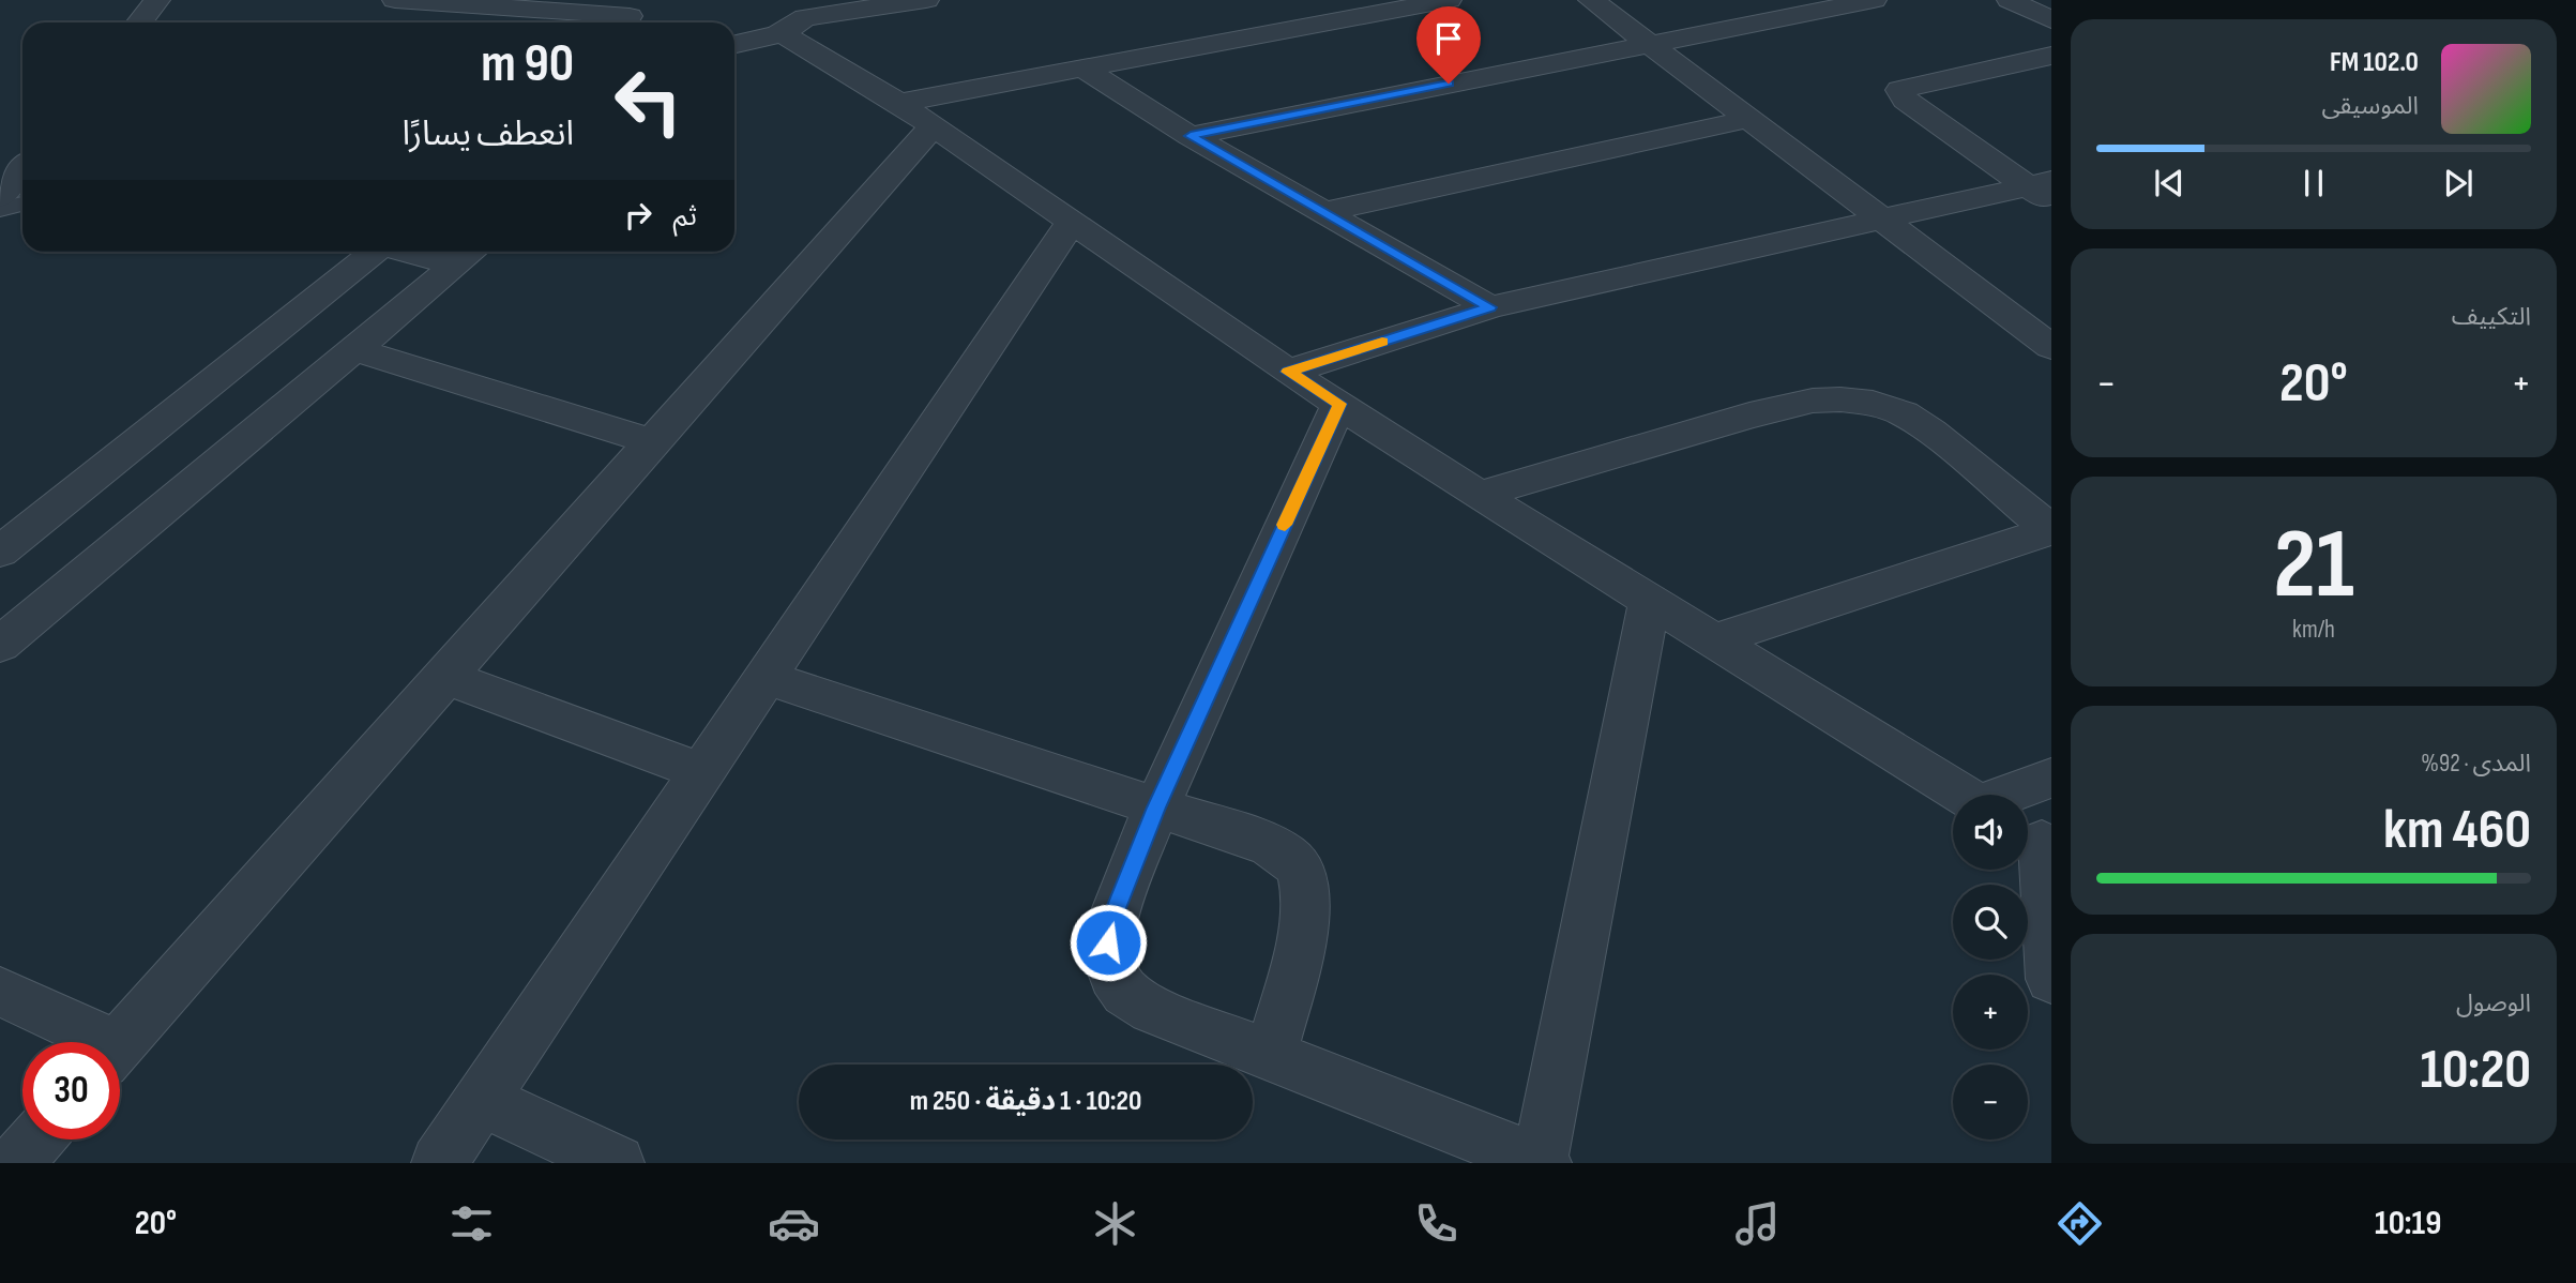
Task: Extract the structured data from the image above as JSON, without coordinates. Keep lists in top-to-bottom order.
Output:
{
  "page": {
    "turn": ["90 m", "انعطف يسارًا"],
    "song": ["102.0 FM", "الموسيقى"],
    "then": "ثم",
    "tile": [
      "التكييف",
      ["21", "km/h"],
      ["المدى · 92%", "460 km"],
      ["الوصول", "10:20"]
    ],
    "heat": ["−", "20°", "+"],
    "map_buttons": ["+", "−"],
    "limit": "30",
    "trip": "10:20 · 1 دقيقة · 250 m",
    "tabs": ["10:19", "20°"]
  }
}
